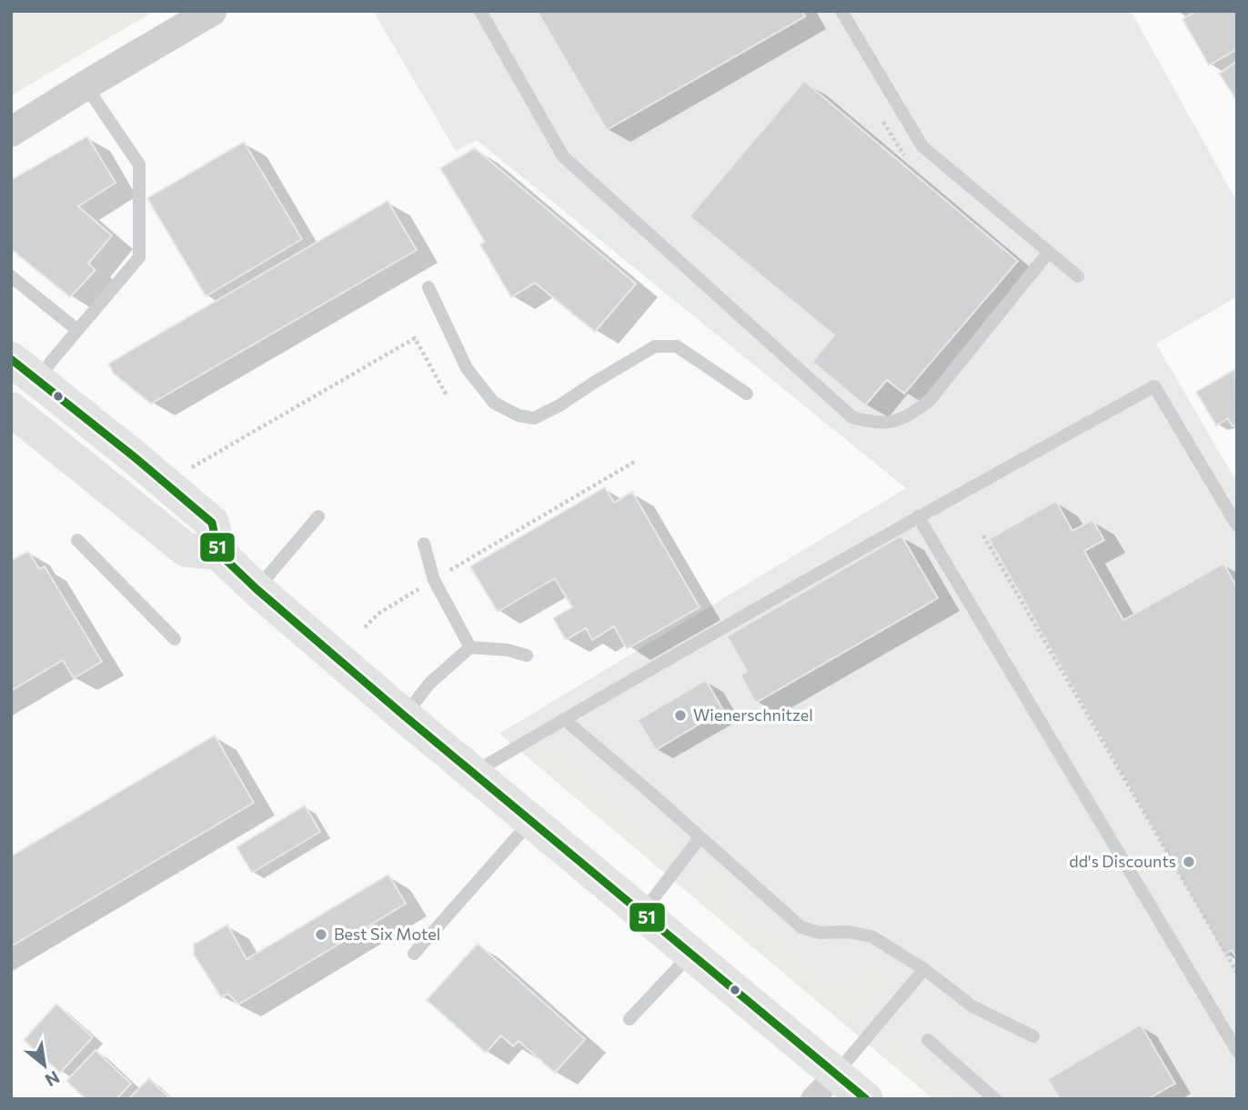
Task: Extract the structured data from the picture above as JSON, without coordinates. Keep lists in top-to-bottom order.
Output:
{
  "places": ["Wienerschnitzel", "dd's Discounts", "Best Six Motel"],
  "lines": ["transit line 51"],
  "north": "bottom right"
}
